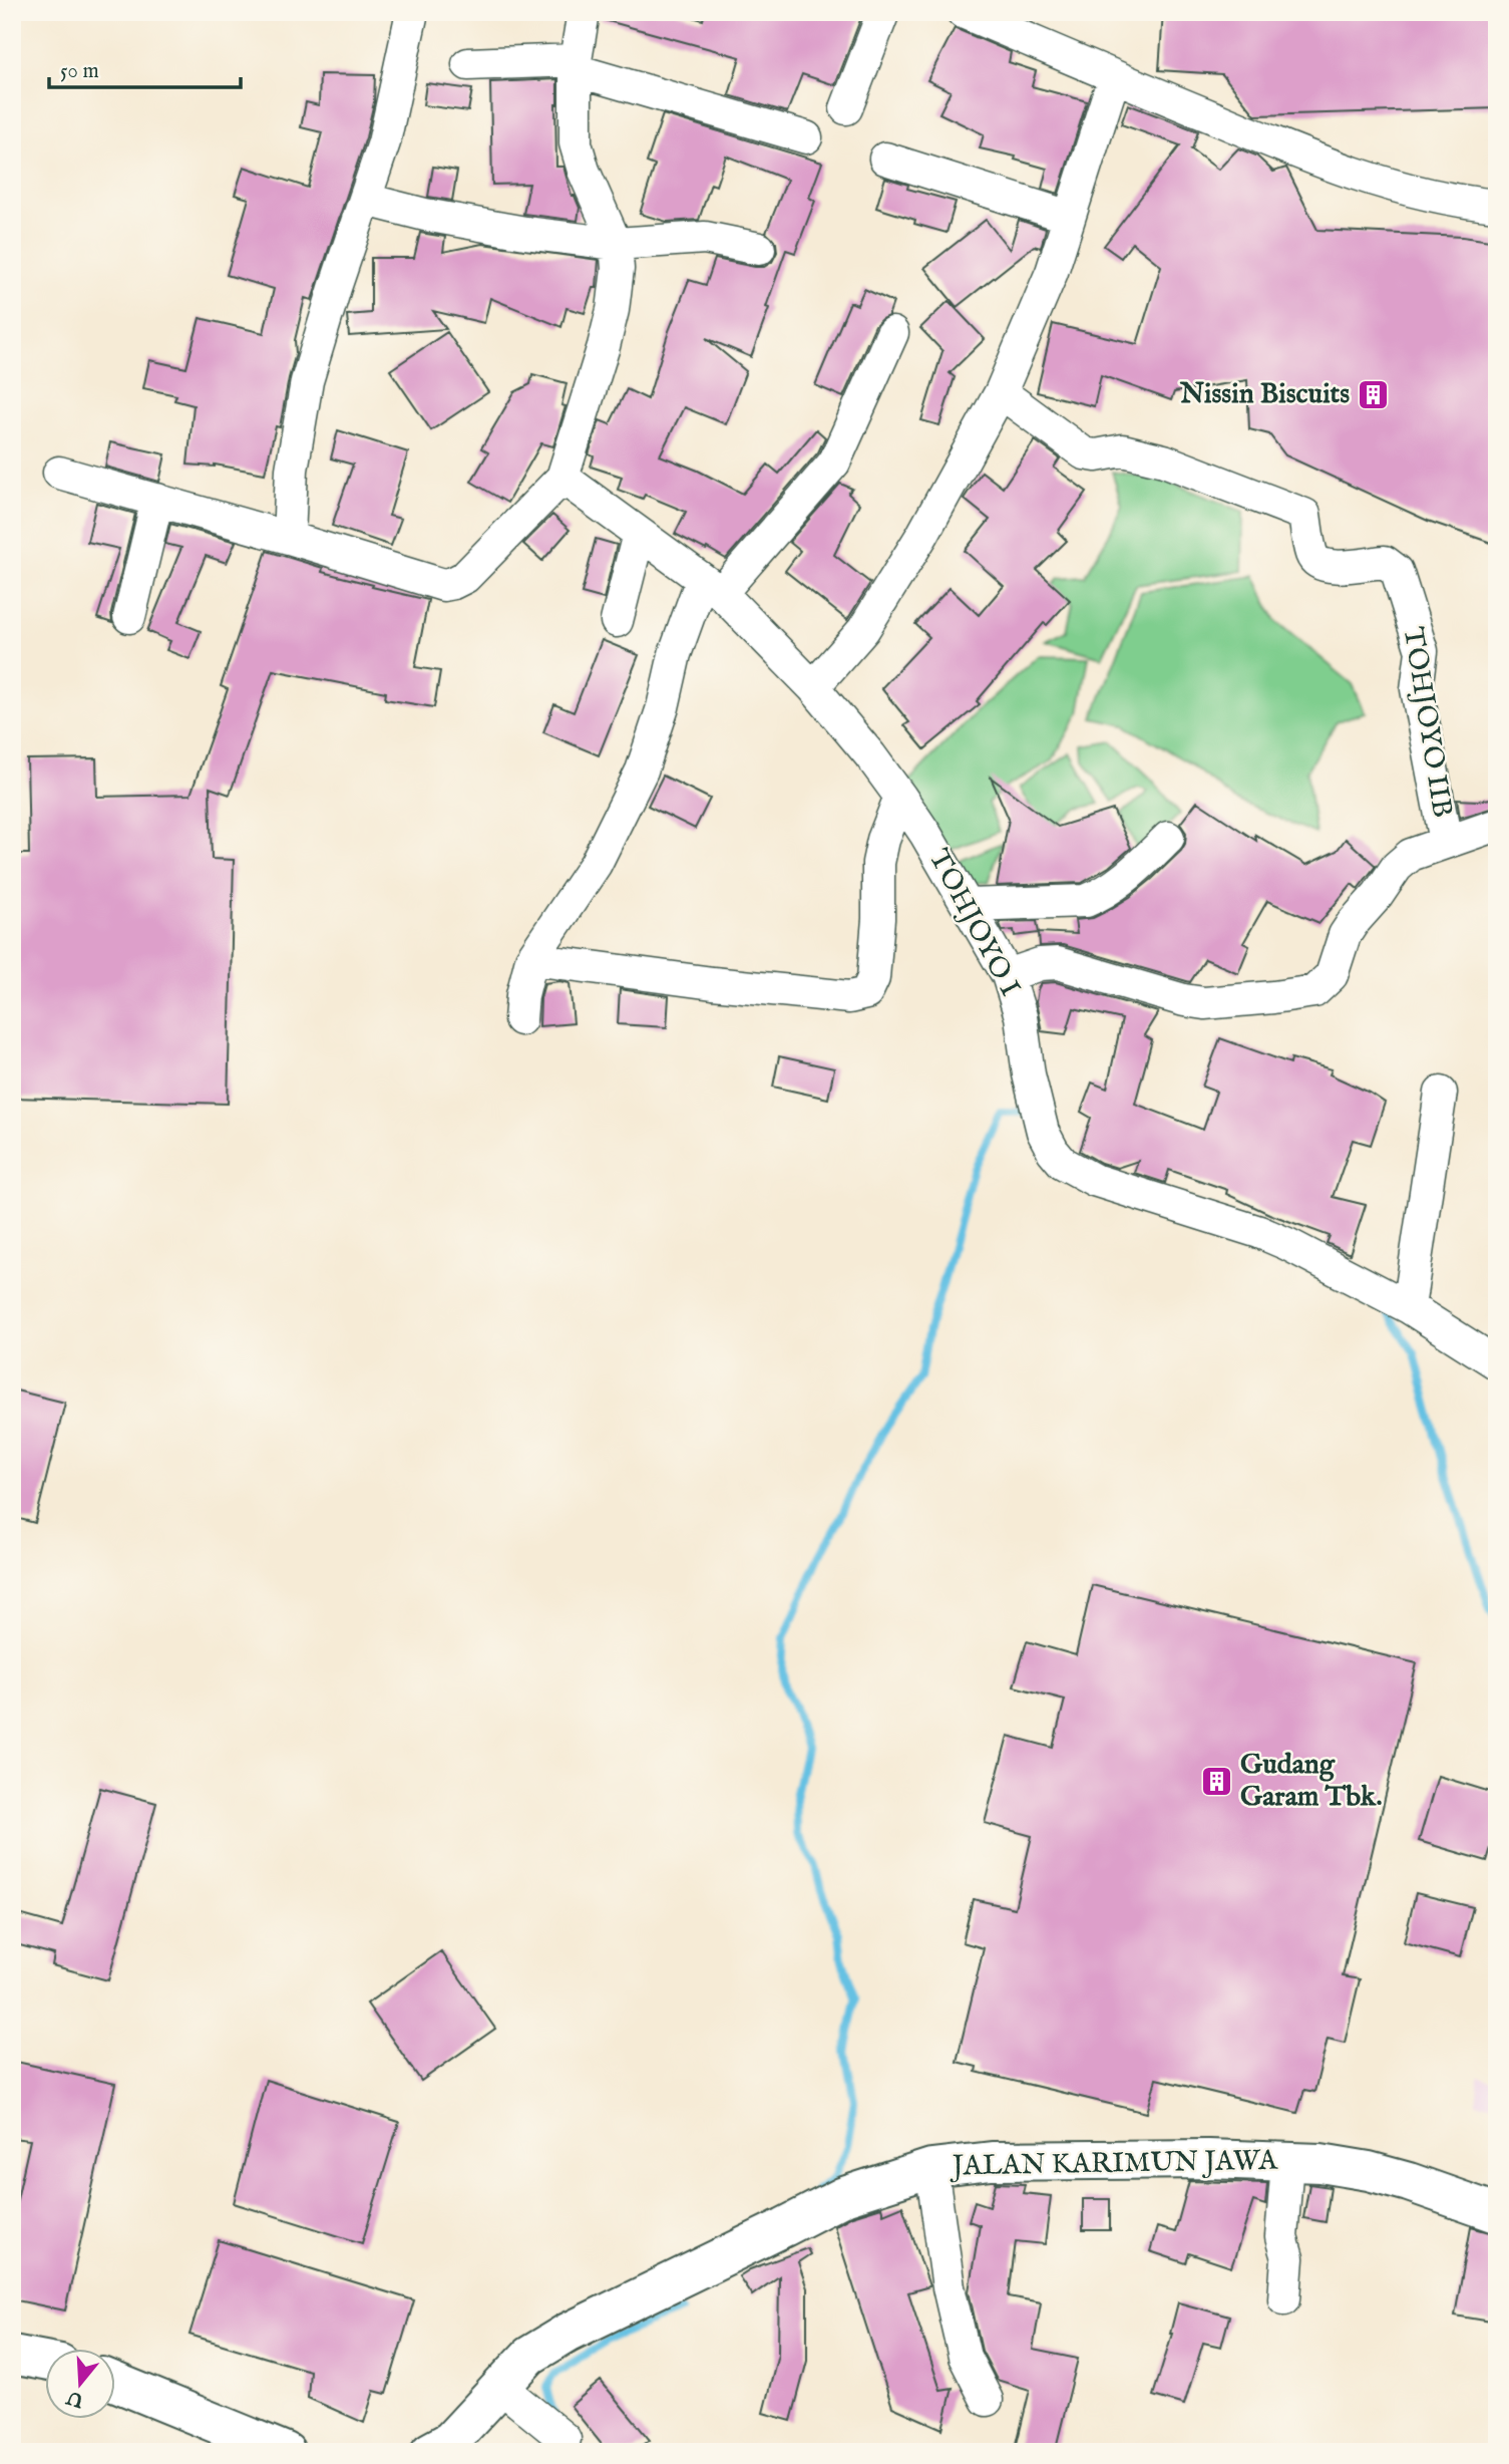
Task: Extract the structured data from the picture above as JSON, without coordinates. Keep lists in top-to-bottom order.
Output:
{
  "streets": {
    "street": ["TOHJOYO IIB", "TOHJOYO I", "JALAN KARIMUN JAWA"]
  },
  "places": {
    "building": ["Nissin Biscuits", "Gudang Garam Tbk."]
  },
  "scale_bar": "50 m",
  "north": "bottom"
}
